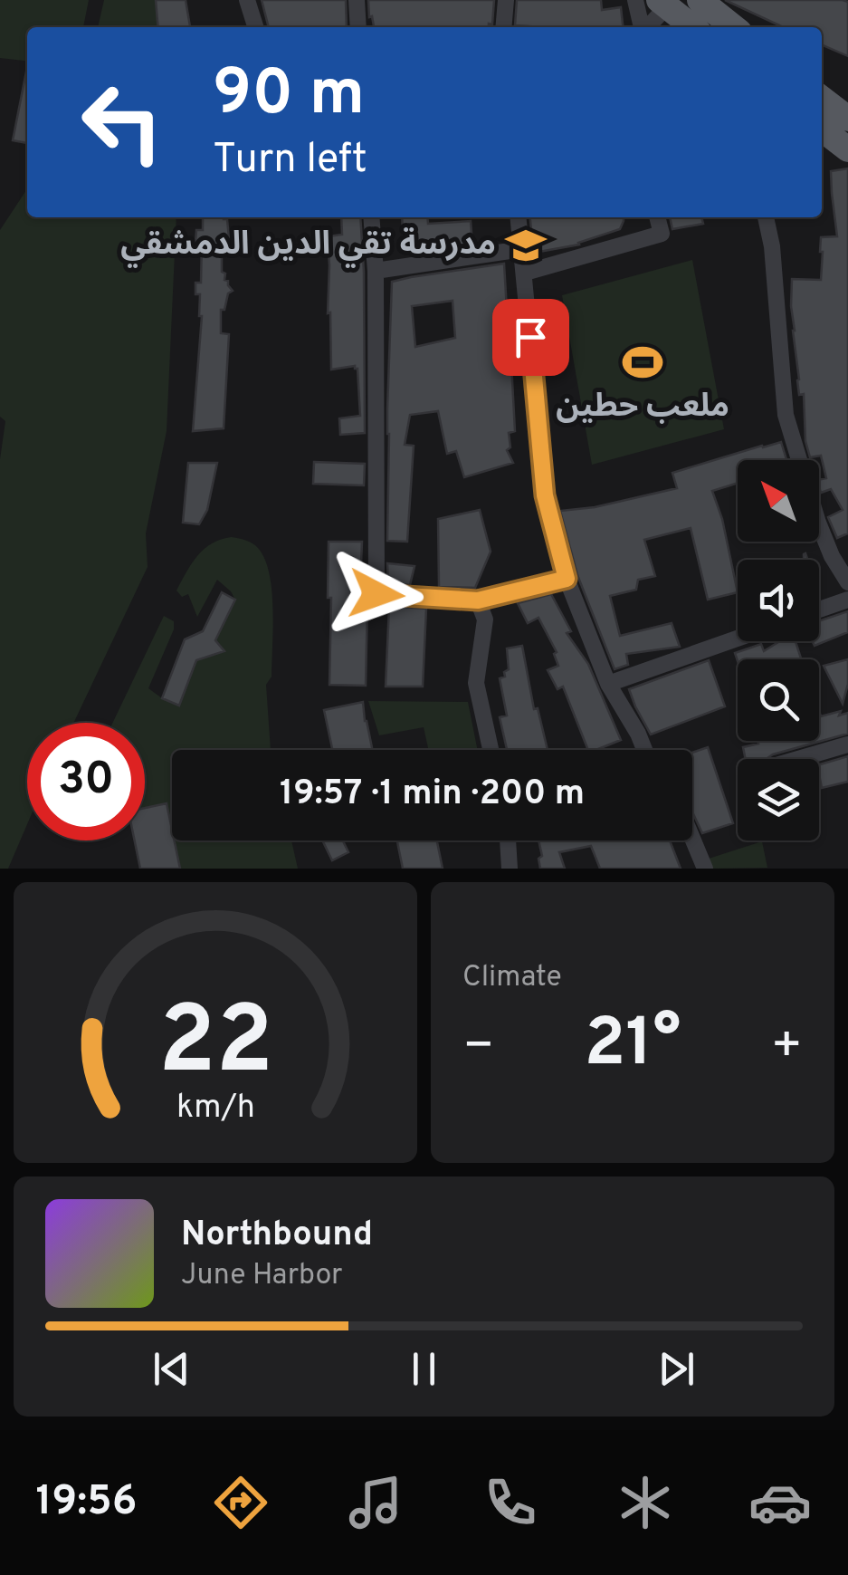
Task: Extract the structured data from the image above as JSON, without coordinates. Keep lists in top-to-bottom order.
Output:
{
  "places": {
    "school or university": ["مدرسة تقي الدين الدمشقي"],
    "sports": ["ملعب حطين"]
  },
  "north": "top left",
  "page": {
    "turn": ["90 m", "Turn left"],
    "limit": "30",
    "trip": "19:57 · 1 min · 200 m",
    "tile": "Climate",
    "heat": ["−", "21°", "+"],
    "song": ["Northbound", "June Harbor"],
    "tabs": "19:56",
    "gauge": ["22", "km/h"]
  }
}
